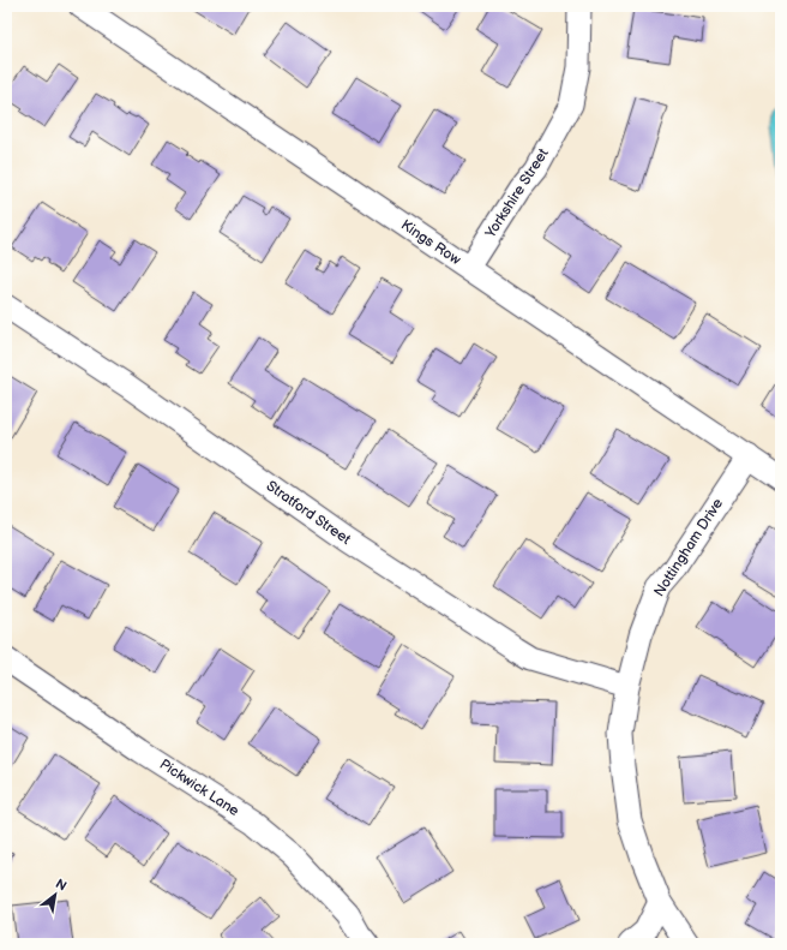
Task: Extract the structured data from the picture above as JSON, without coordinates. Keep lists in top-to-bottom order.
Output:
{
  "streets": {
    "street": [
      "Yorkshire Street",
      "Kings Row",
      "Stratford Street",
      "Nottingham Drive",
      "Pickwick Lane"
    ]
  },
  "crossings": [
    ["Yorkshire Street", "Kings Row"],
    ["Kings Row", "Nottingham Drive"],
    ["Stratford Street", "Nottingham Drive"]
  ],
  "north": "top right"
}
